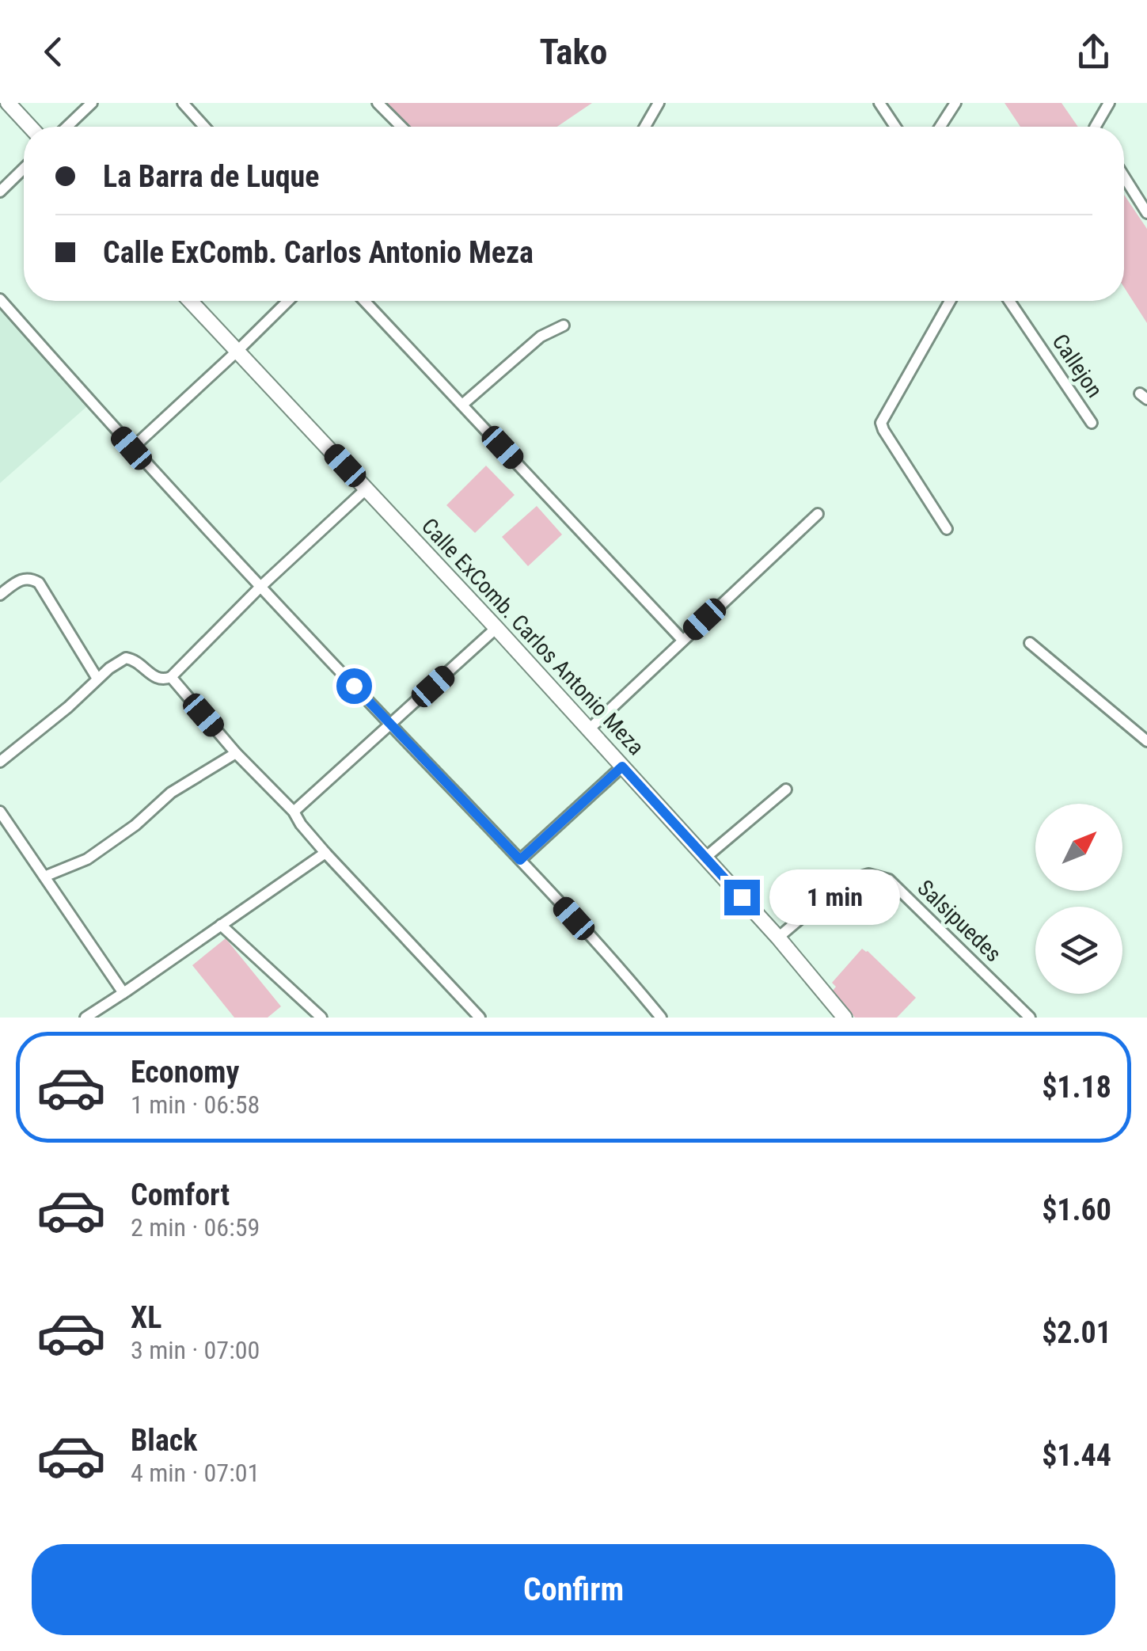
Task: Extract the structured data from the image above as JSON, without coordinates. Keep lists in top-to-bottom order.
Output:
{
  "streets": {
    "street": ["Callejon", "Calle ExComb. Carlos Antonio Meza", "Salsipuedes"]
  },
  "crossings": [
    ["Calle ExComb. Carlos Antonio Meza", "Salsipuedes"]
  ],
  "north": "top right",
  "page": {
    "header": "Tako",
    "banner": ["La Barra de Luque", "Calle ExComb. Carlos Antonio Meza"],
    "bubble": "1 min",
    "list": [
      {
        "name": "Economy",
        "note": "1 min · 06:58",
        "value": "$1.18"
      },
      {
        "name": "Comfort",
        "note": "2 min · 06:59",
        "value": "$1.60"
      },
      {
        "name": "XL",
        "note": "3 min · 07:00",
        "value": "$2.01"
      },
      {
        "name": "Black",
        "note": "4 min · 07:01",
        "value": "$1.44"
      }
    ],
    "buttons": "Confirm"
  }
}
